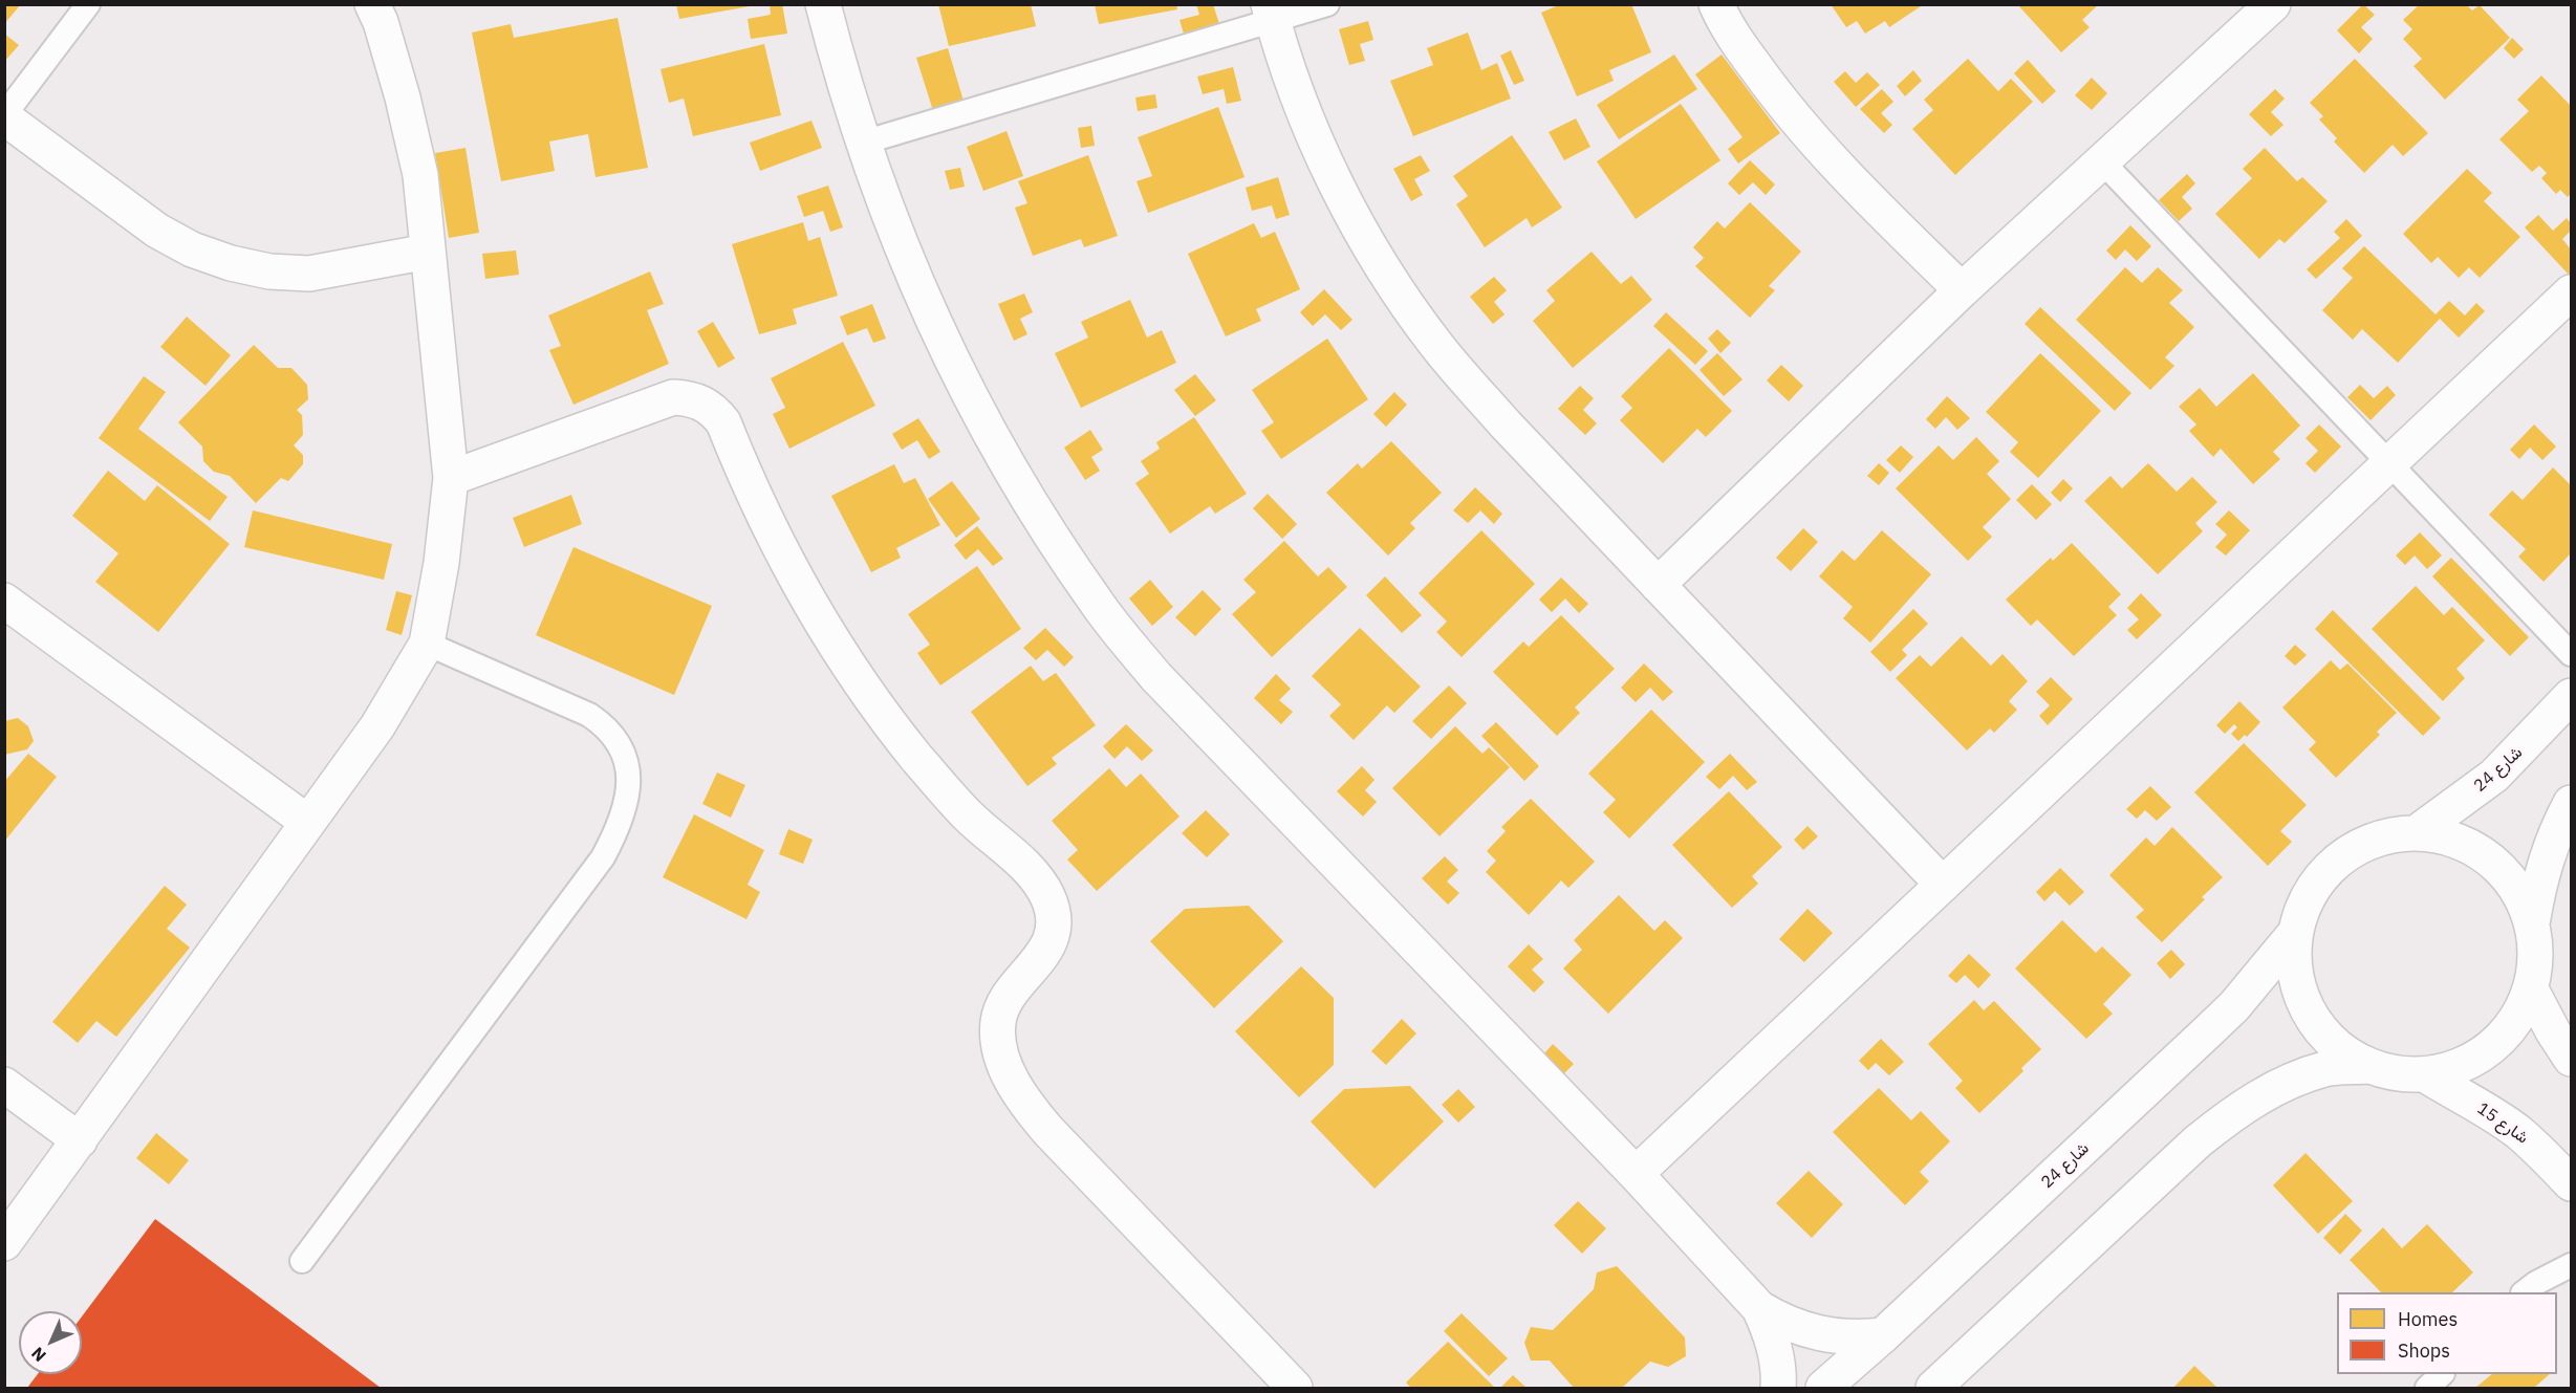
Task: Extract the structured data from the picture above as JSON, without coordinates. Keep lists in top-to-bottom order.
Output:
{
  "streets": {
    "street": ["شارع 24", "شارع 15"]
  },
  "legend": ["Homes", "Shops"],
  "north": "bottom left"
}
